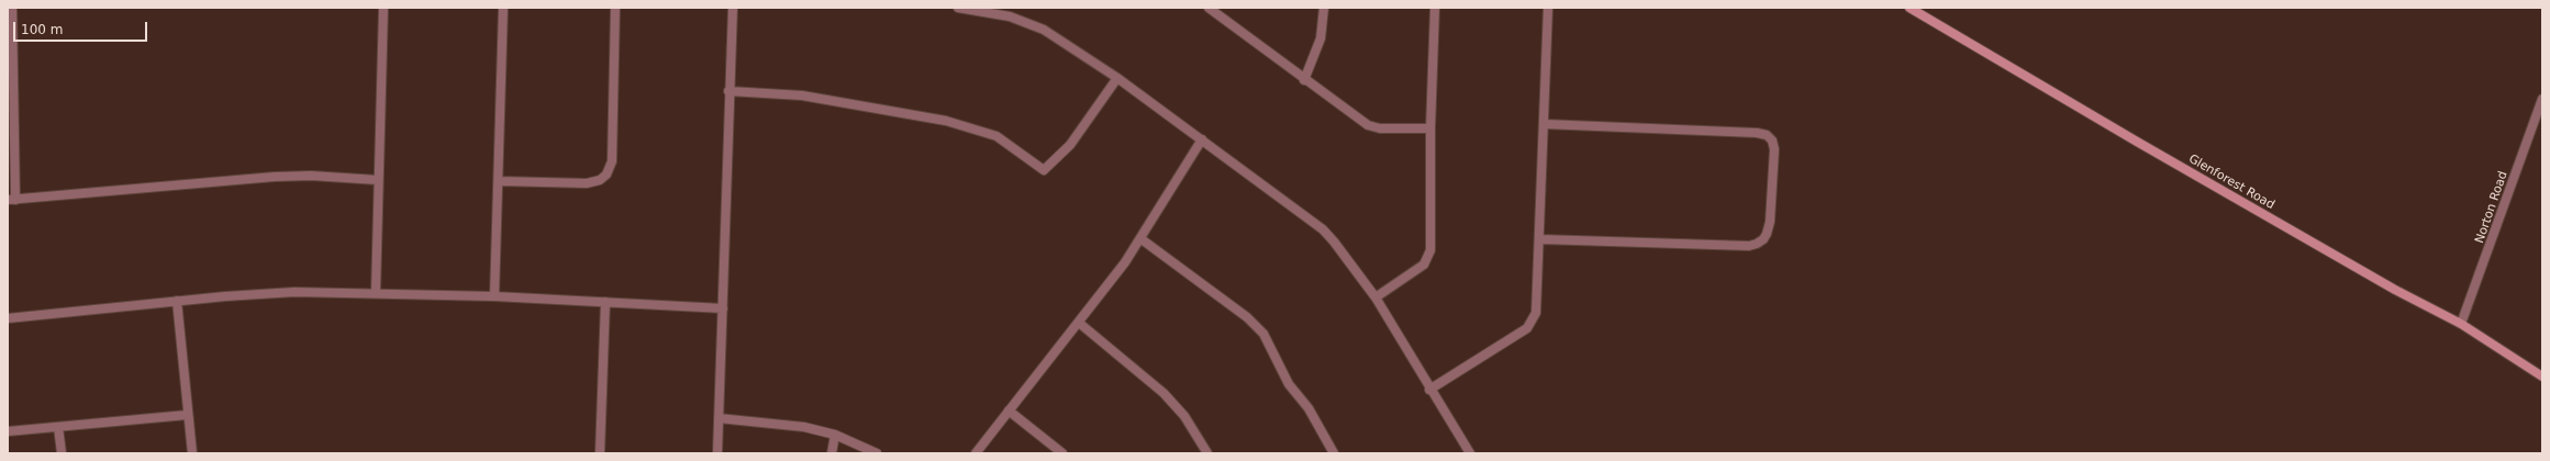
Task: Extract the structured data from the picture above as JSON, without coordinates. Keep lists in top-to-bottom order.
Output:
{
  "streets": {
    "street": ["Glenforest Road", "Norton Road"]
  },
  "crossings": [
    ["Glenforest Road", "Norton Road"]
  ],
  "scale_bar": "100 m"
}
